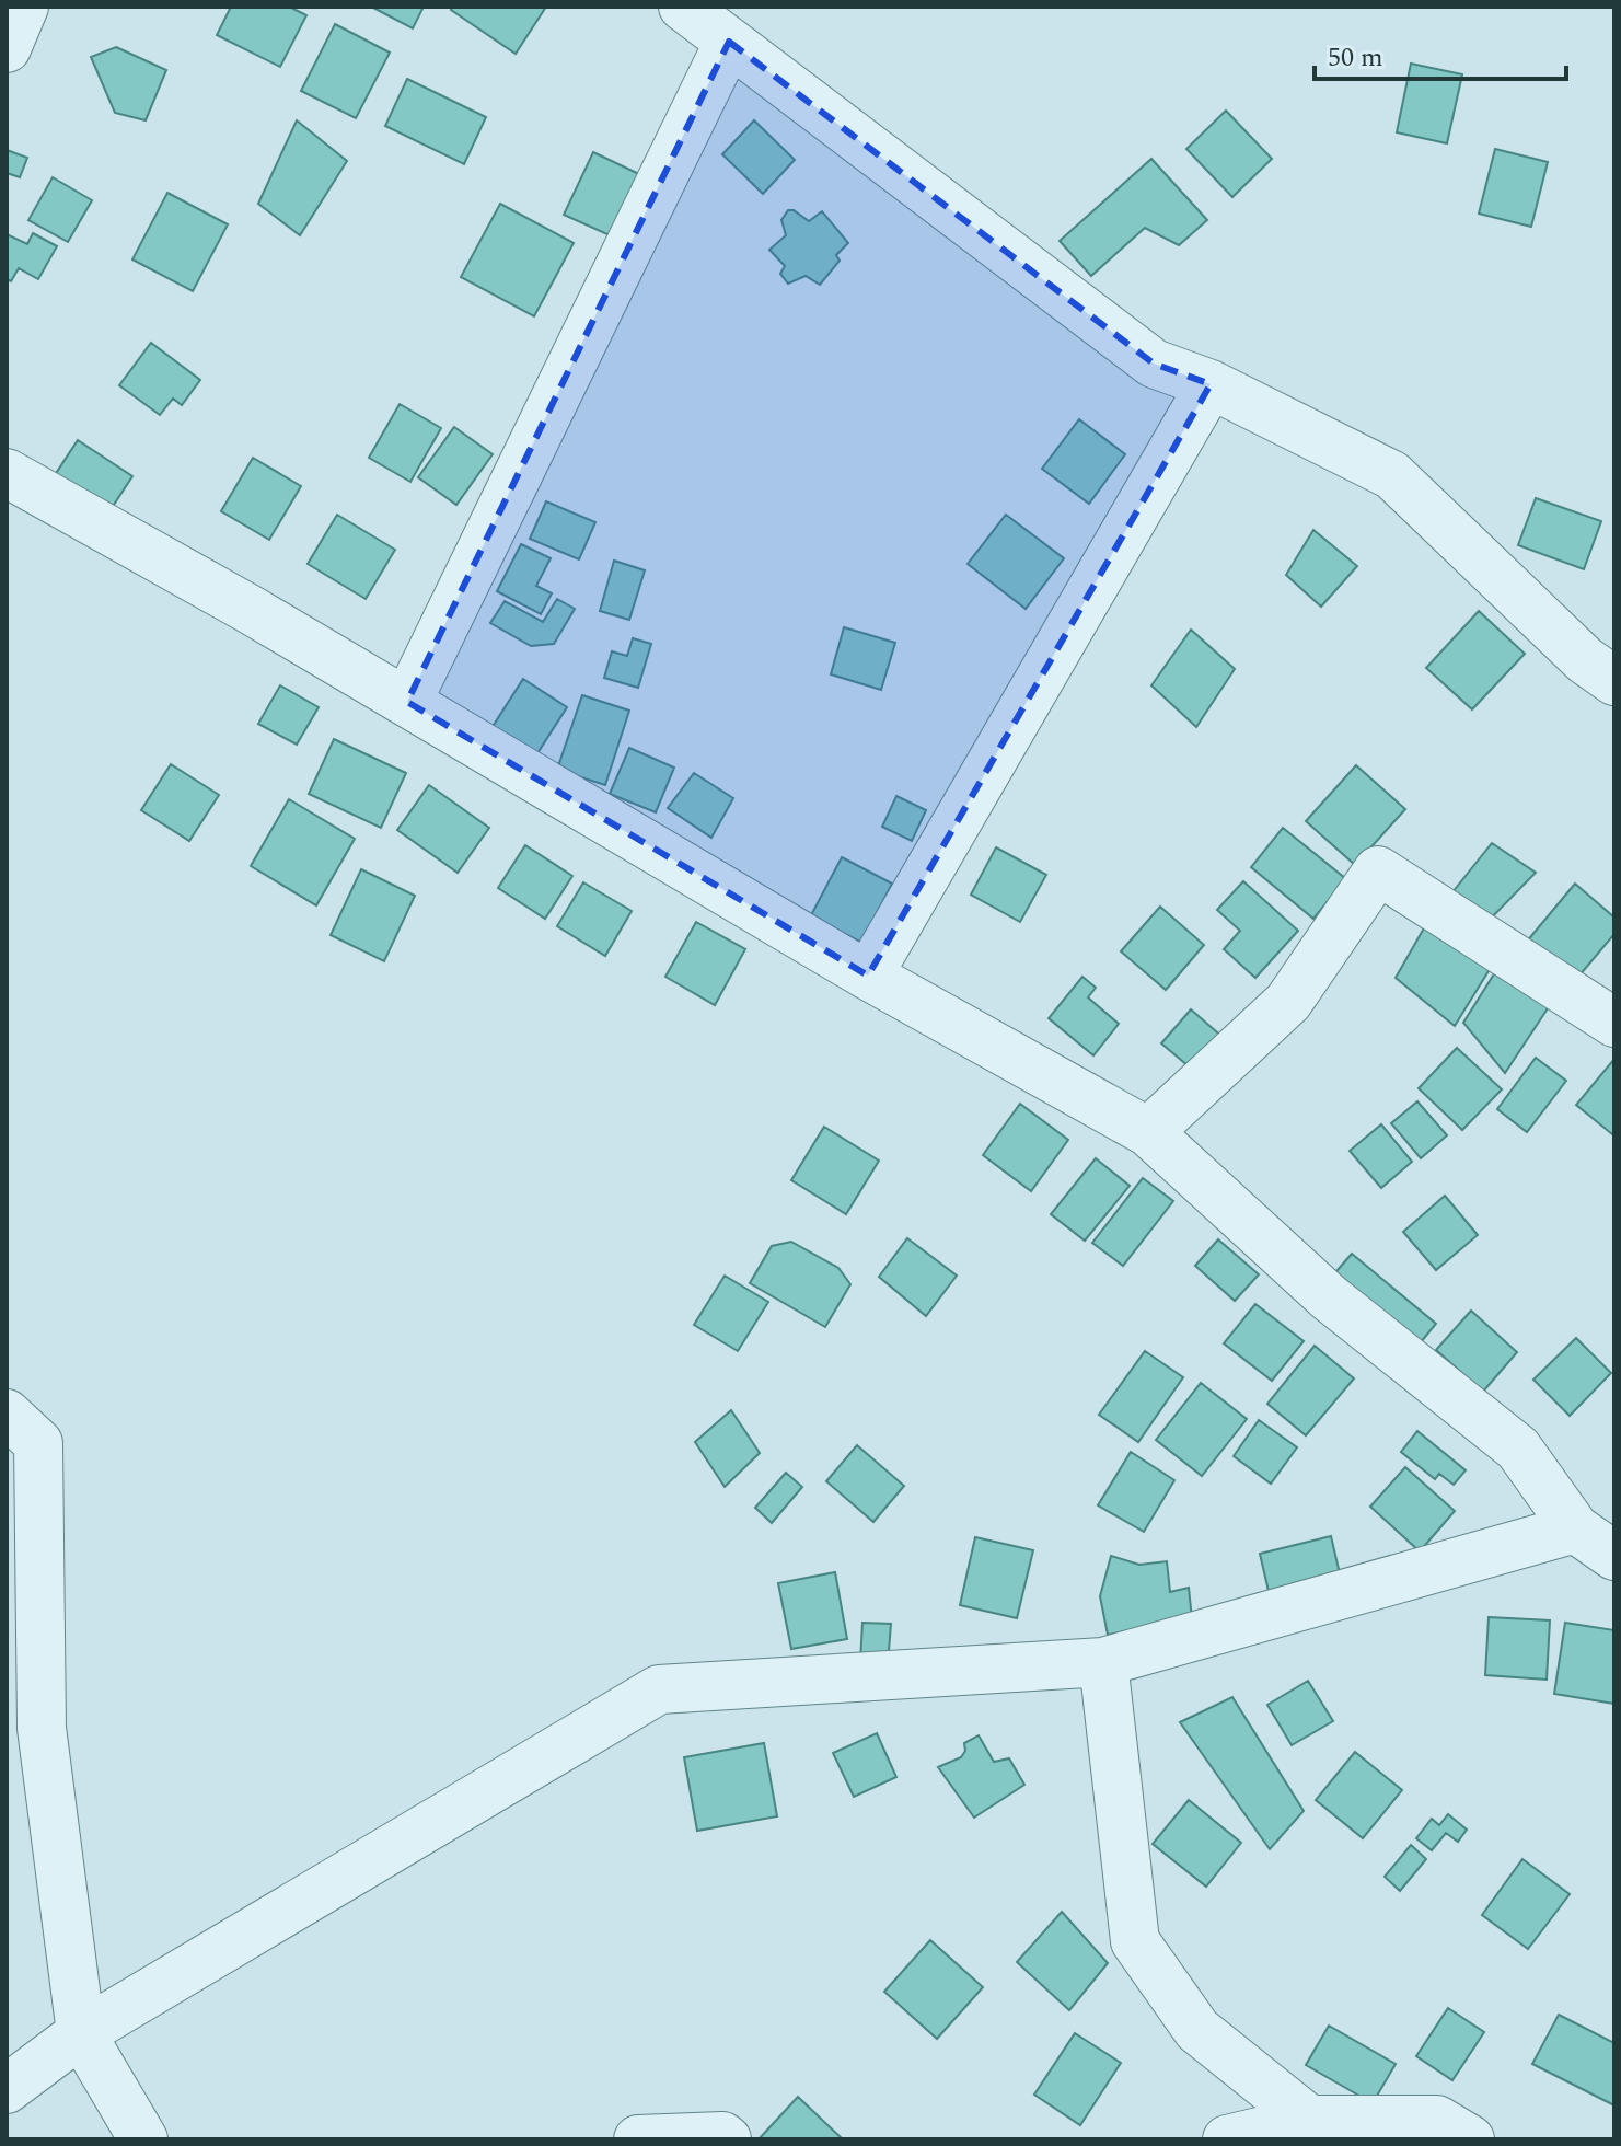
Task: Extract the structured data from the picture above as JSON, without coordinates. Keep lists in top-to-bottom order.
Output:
{
  "scale_bar": "50 m"
}
